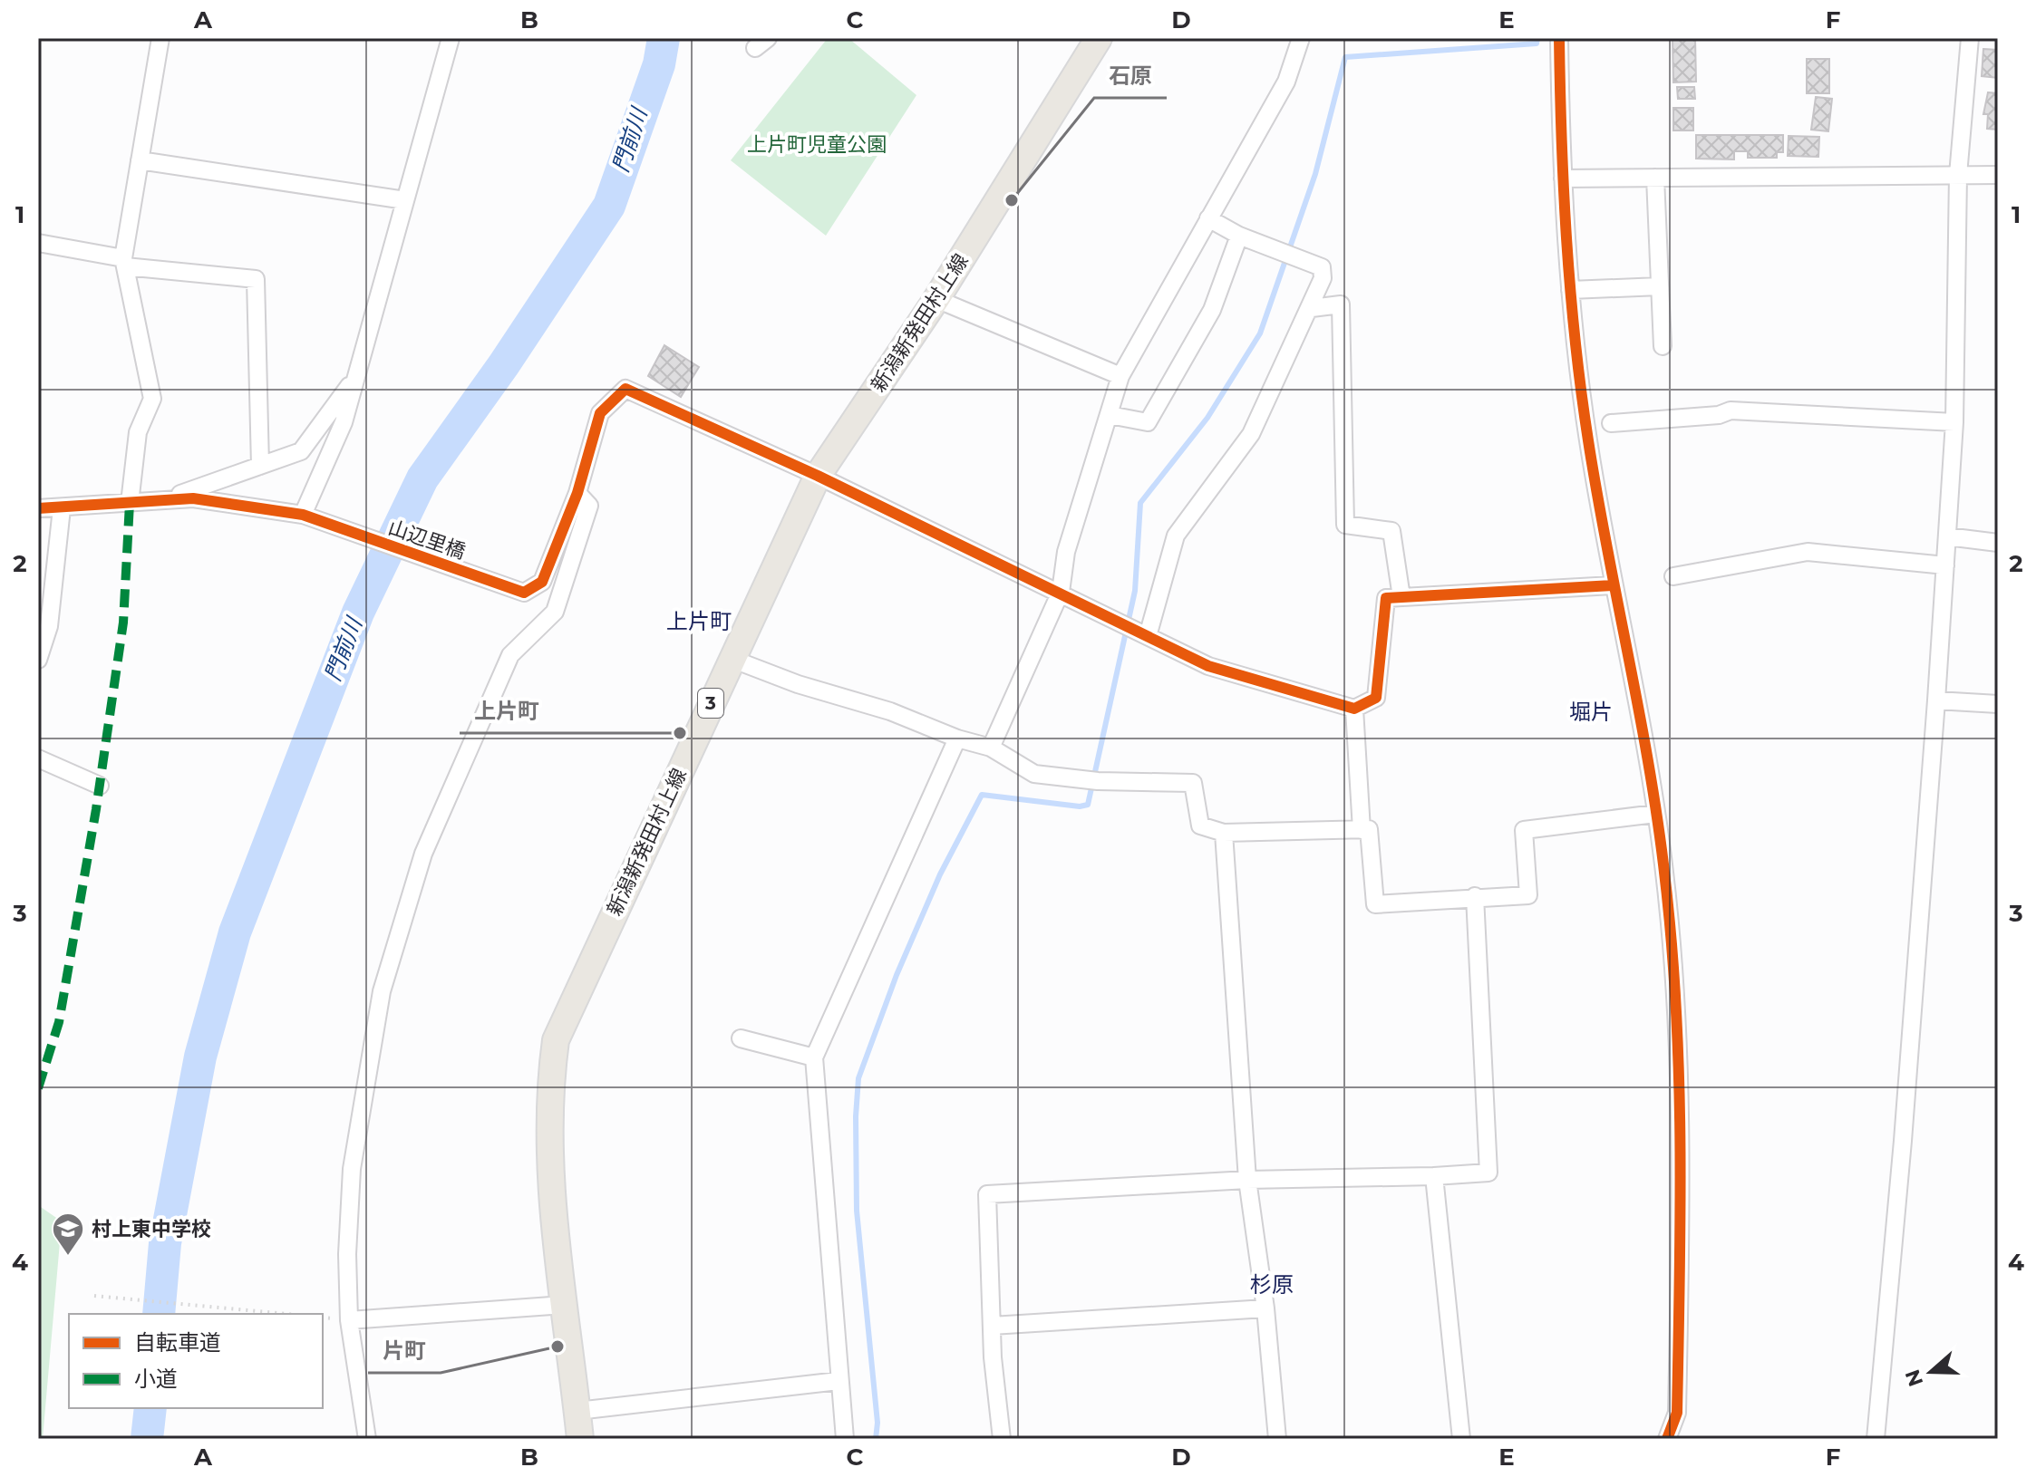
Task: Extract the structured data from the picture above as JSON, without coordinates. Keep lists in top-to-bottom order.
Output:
{
  "streets": {
    "main road": ["新潟新発田村上線", "3"],
    "street": ["山辺里橋"]
  },
  "districts": ["上片町", "堀片", "杉原"],
  "water": ["門前川"],
  "parks": ["上片町児童公園"],
  "places": {
    "other": ["石原", "上片町", "片町"],
    "school or university": ["村上東中学校"]
  },
  "legend": ["自転車道", "小道"],
  "north": "left",
  "grid": {
    "columns": [
      "A",
      "B",
      "C",
      "D",
      "E",
      "F"
    ],
    "rows": [
      "1",
      "2",
      "3",
      "4"
    ]
  }
}
